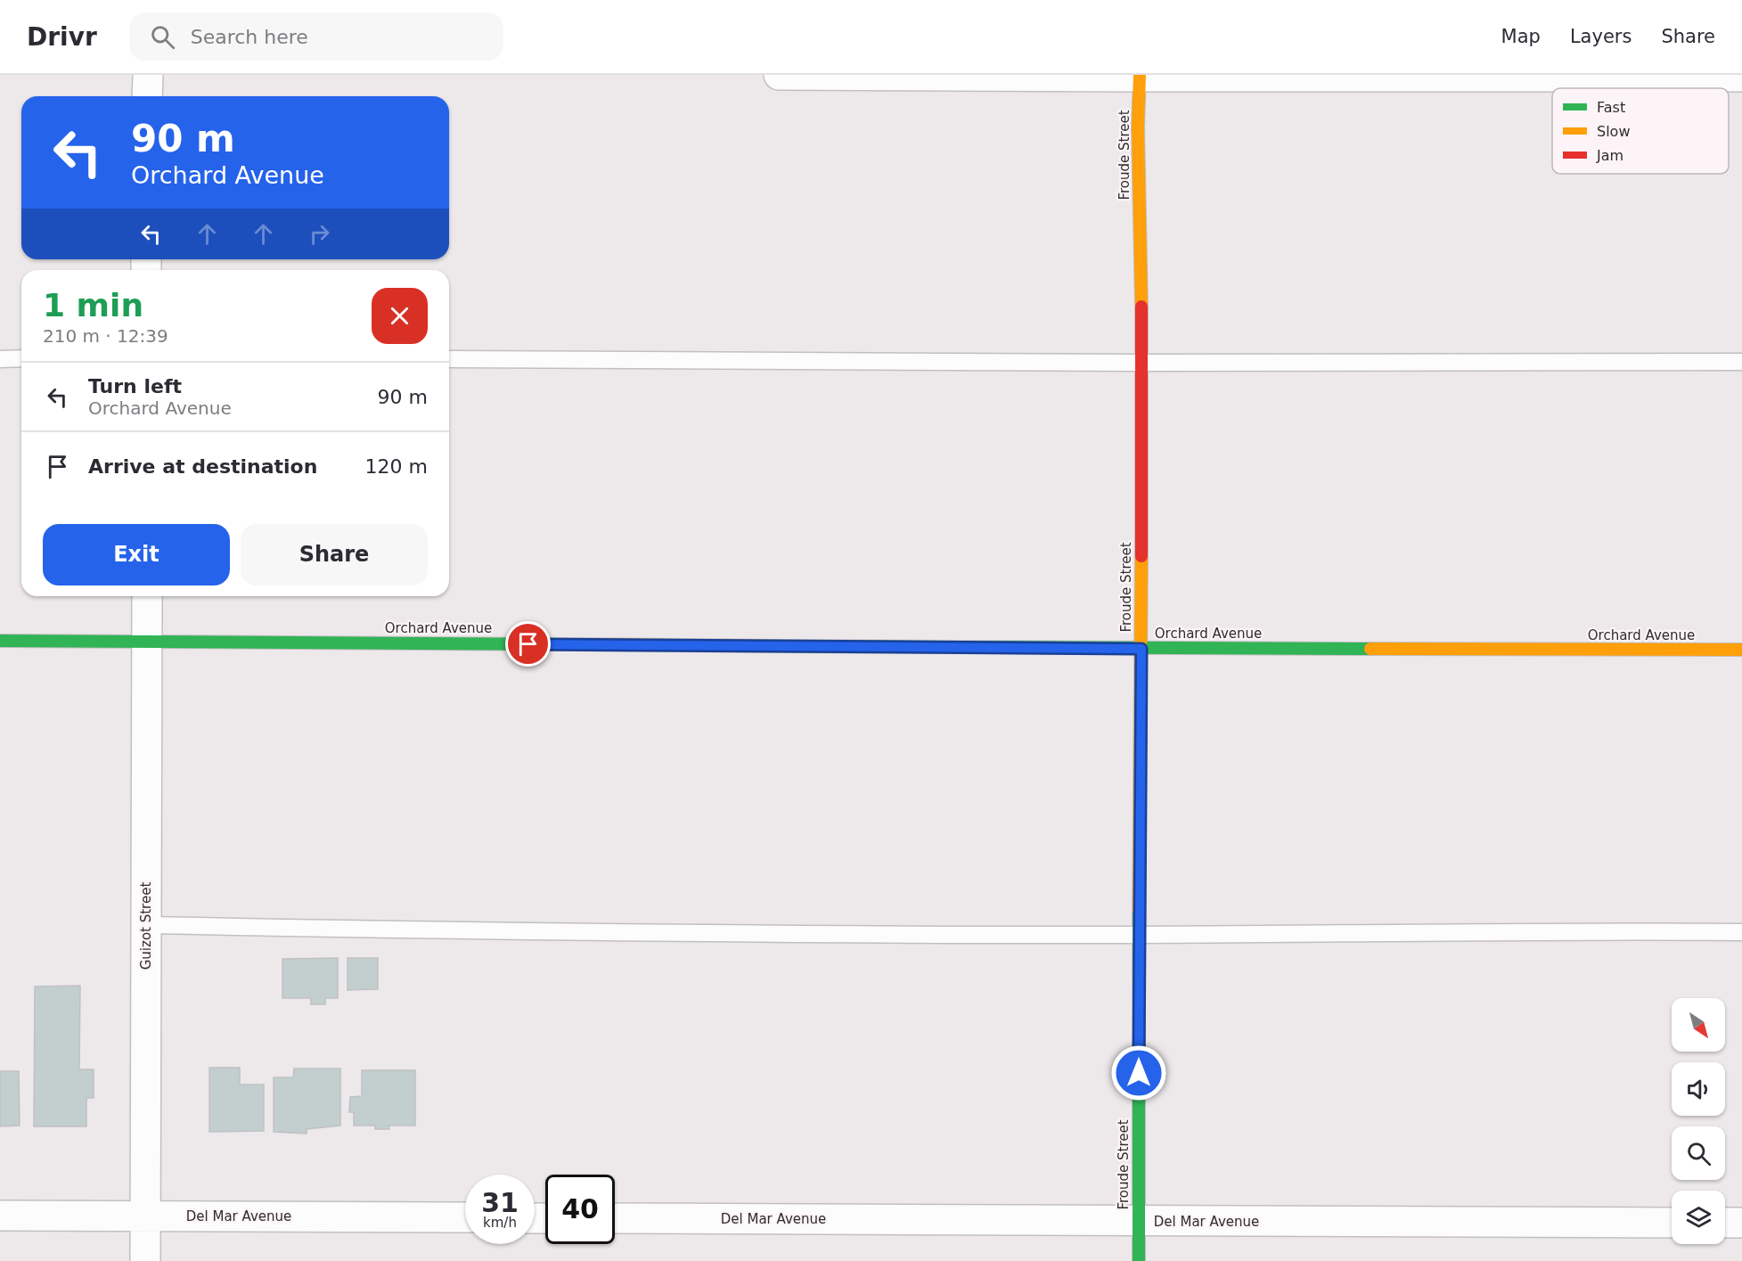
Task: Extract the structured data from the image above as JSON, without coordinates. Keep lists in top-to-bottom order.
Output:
{
  "streets": {
    "street": [
      "Froude Street",
      "Orchard Avenue",
      "Guizot Street",
      "Del Mar Avenue"
    ]
  },
  "crossings": [
    ["Froude Street", "Orchard Avenue"],
    ["Froude Street", "Del Mar Avenue"],
    ["Orchard Avenue", "Guizot Street"],
    ["Guizot Street", "Del Mar Avenue"]
  ],
  "legend": ["Fast", "Slow", "Jam"],
  "north": "bottom right",
  "page": {
    "header": "Drivr",
    "search": "Search here",
    "nav": ["Map", "Layers", "Share"],
    "turn": ["90 m", "Orchard Avenue"],
    "heading": ["1 min", "210 m · 12:39"],
    "list": [
      {
        "name": "Turn left",
        "note": "Orchard Avenue",
        "value": "90 m"
      },
      {
        "name": "Arrive at destination",
        "value": "120 m"
      }
    ],
    "buttons": ["Exit", "Share"],
    "speed": "31 km/h",
    "limit": "40"
  }
}
